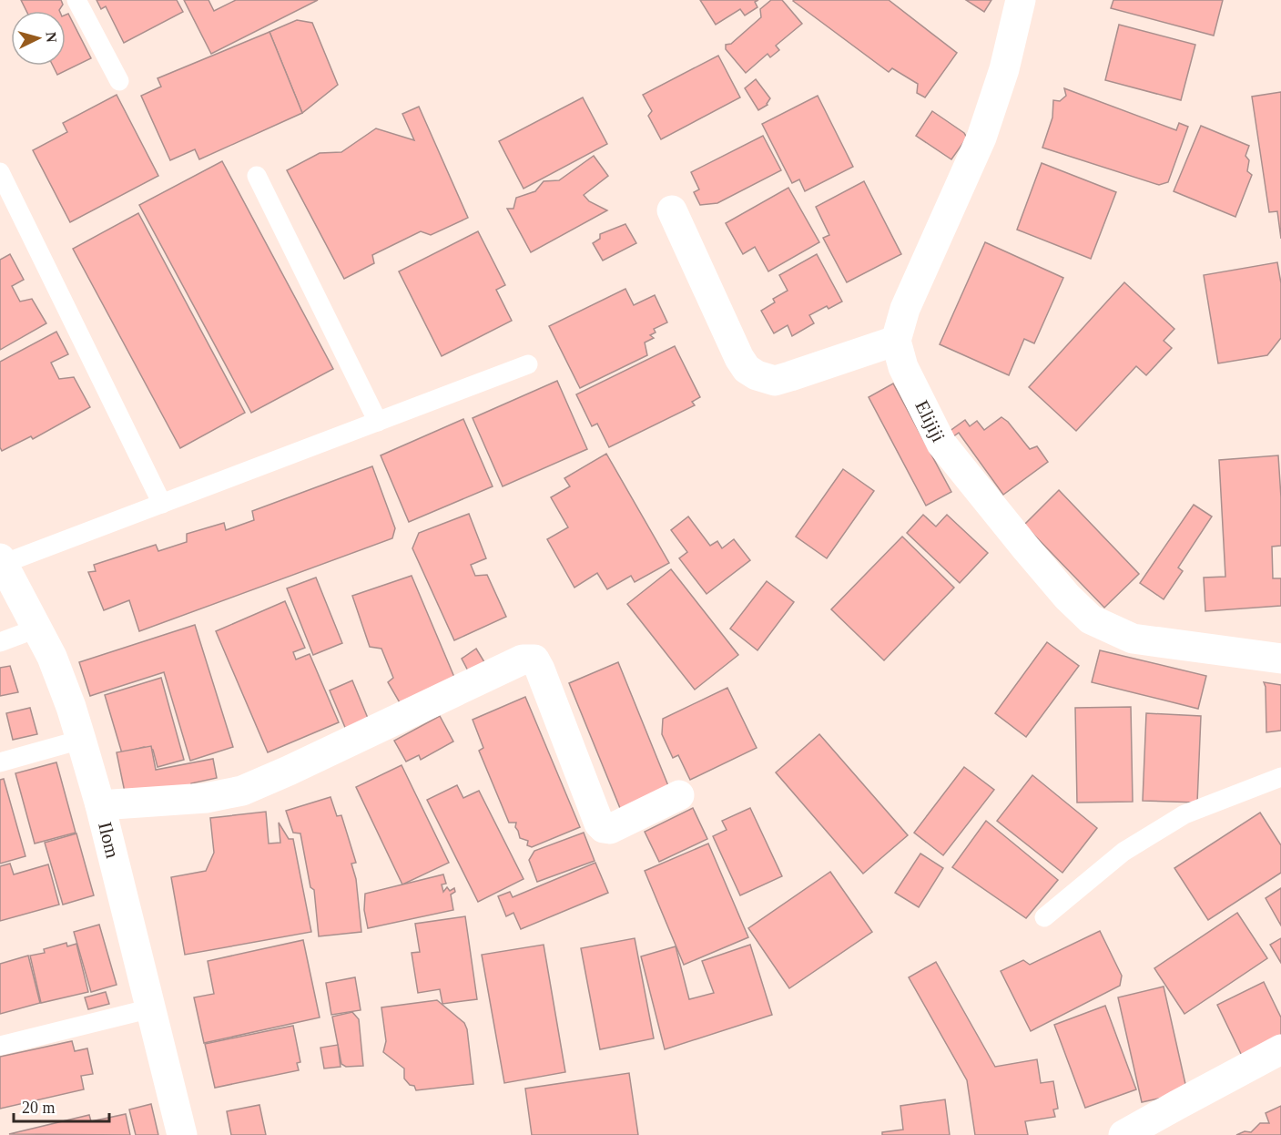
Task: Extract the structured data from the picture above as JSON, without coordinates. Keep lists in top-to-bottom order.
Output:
{
  "streets": {
    "street": ["Elijiji", "Ilom"]
  },
  "scale_bar": "20 m",
  "north": "right"
}
